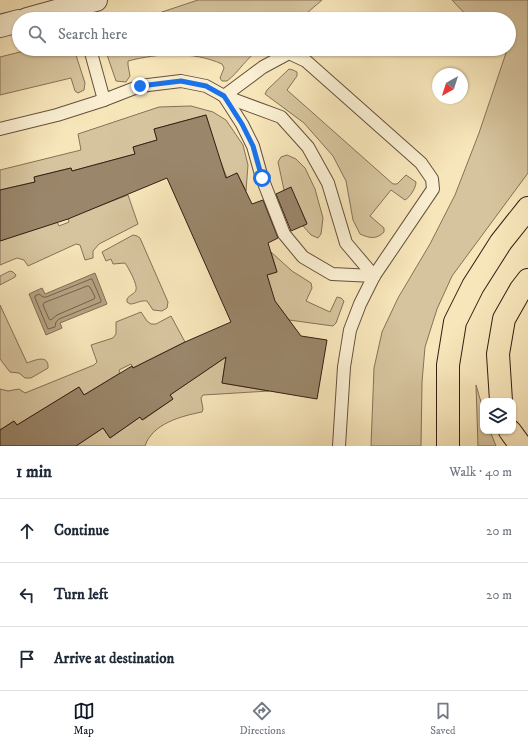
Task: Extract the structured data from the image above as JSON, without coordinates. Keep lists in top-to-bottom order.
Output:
{
  "north": "bottom left",
  "page": {
    "search": "Search here",
    "heading": ["1 min", "Walk · 40 m"],
    "list": [
      ["Continue", "20 m"],
      ["Turn left", "20 m"],
      "Arrive at destination"
    ],
    "nav": ["Map", "Directions", "Saved"]
  }
}
